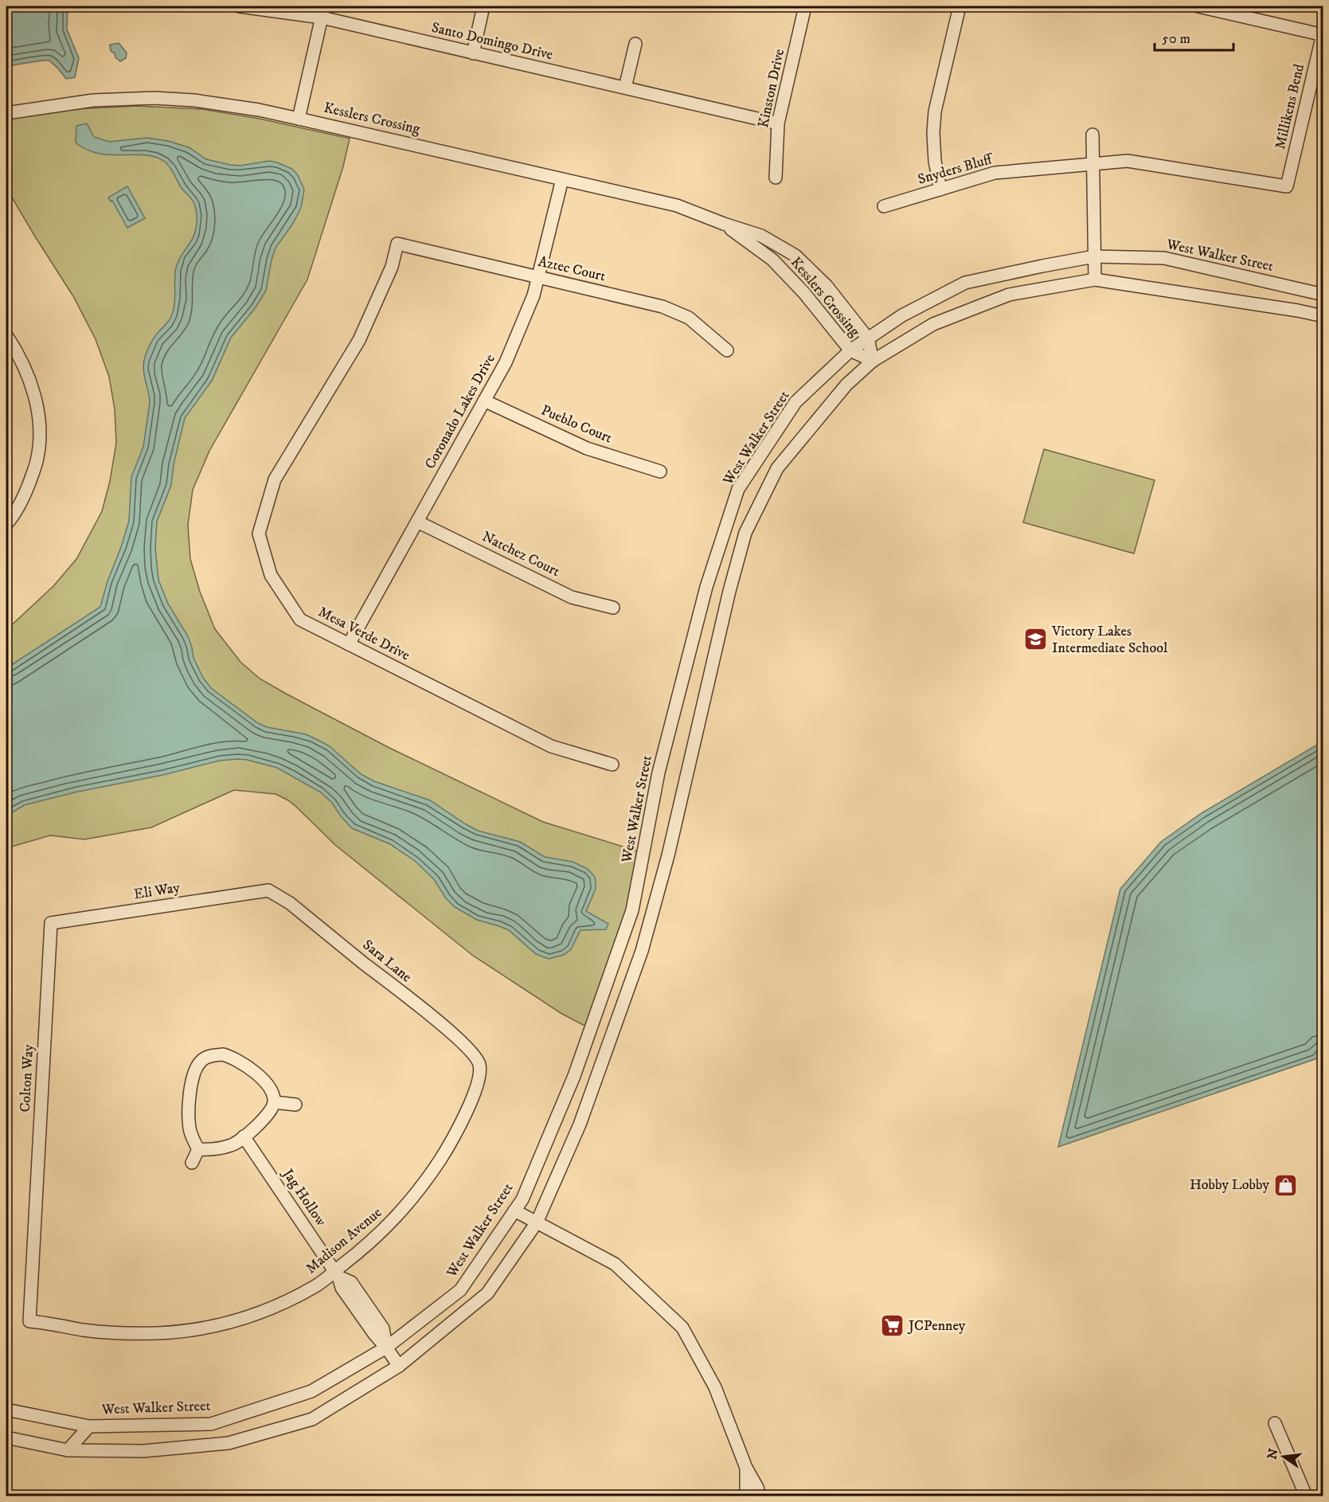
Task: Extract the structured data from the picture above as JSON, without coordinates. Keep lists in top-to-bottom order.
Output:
{
  "streets": {
    "street": [
      "Santo Domingo Drive",
      "Kinston Drive",
      "Millikens Bend",
      "Kesslers Crossing",
      "Snyders Bluff",
      "West Walker Street",
      "Aztec Court",
      "Coronado Lakes Drive",
      "Pueblo Court",
      "Natchez Court",
      "Mesa Verde Drive",
      "Eli Way",
      "Sara Lane",
      "Colton Way",
      "Jag Hollow",
      "Madison Avenue"
    ]
  },
  "crossings": [
    ["Santo Domingo Drive", "Kinston Drive"],
    ["Millikens Bend", "Snyders Bluff"],
    ["Kesslers Crossing", "West Walker Street"],
    ["Kesslers Crossing", "Coronado Lakes Drive"],
    ["West Walker Street", "Jag Hollow"],
    ["Aztec Court", "Coronado Lakes Drive"],
    ["Aztec Court", "Mesa Verde Drive"],
    ["Coronado Lakes Drive", "Pueblo Court"],
    ["Coronado Lakes Drive", "Natchez Court"],
    ["Coronado Lakes Drive", "Mesa Verde Drive"],
    ["Eli Way", "Sara Lane"],
    ["Eli Way", "Colton Way"],
    ["Sara Lane", "Madison Avenue"],
    ["Colton Way", "Madison Avenue"],
    ["Jag Hollow", "Madison Avenue"]
  ],
  "places": {
    "school or university": ["Victory Lakes Intermediate School"],
    "shop": ["Hobby Lobby"],
    "supermarket": ["JCPenney"]
  },
  "scale_bar": "50 m",
  "north": "left"
}
